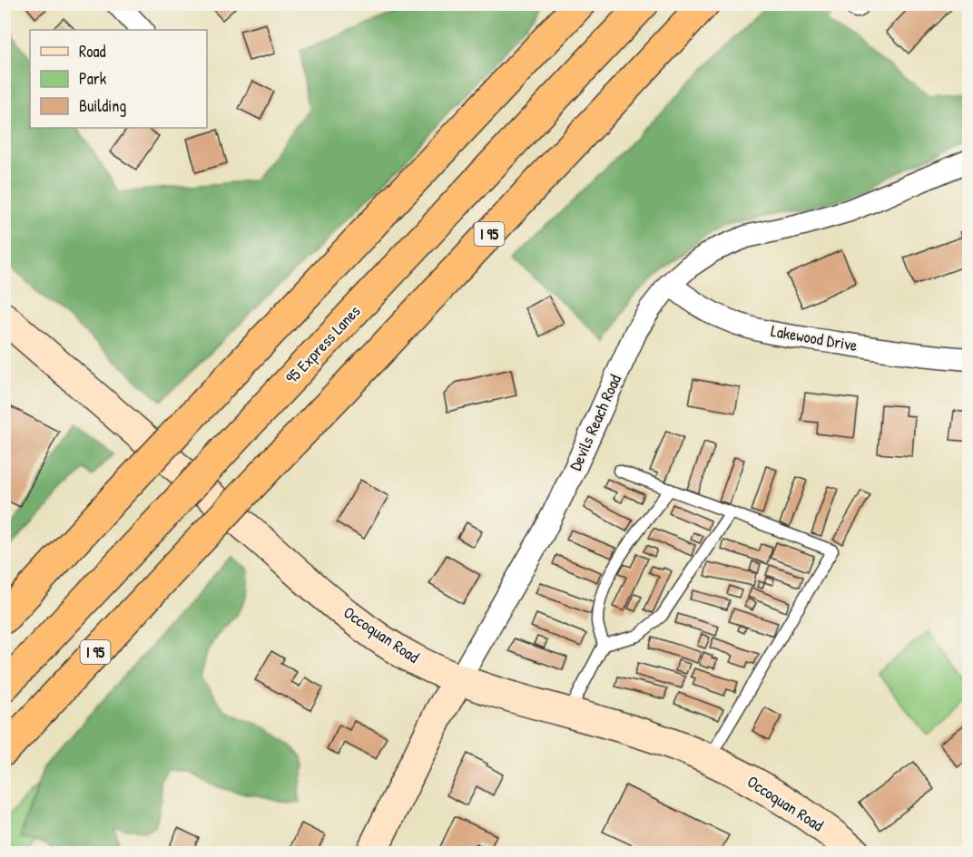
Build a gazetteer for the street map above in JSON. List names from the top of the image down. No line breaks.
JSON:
{"streets":{"highway":["I 95","95 Express Lanes"],"main road":["Devils Reach Road","Occoquan Road"],"street":["Lakewood Drive"]},"crossings":[["Lakewood Drive","Devils Reach Road"],["Devils Reach Road","Occoquan Road"]],"legend":["Road","Park","Building"]}
